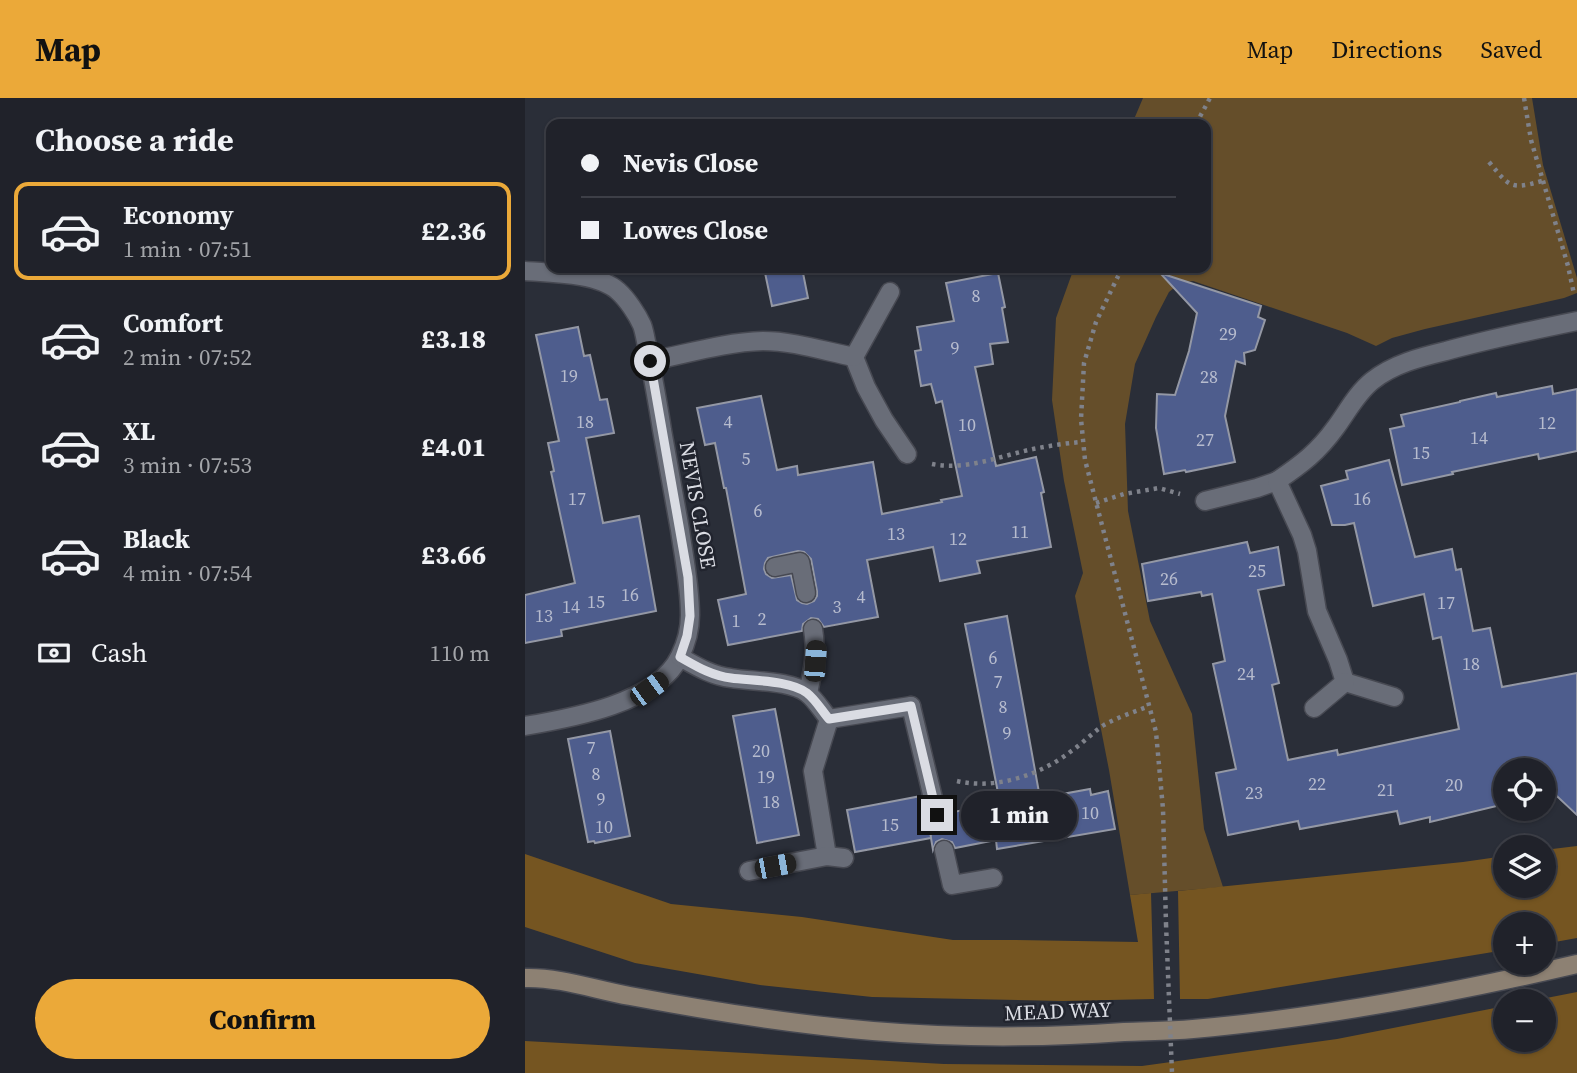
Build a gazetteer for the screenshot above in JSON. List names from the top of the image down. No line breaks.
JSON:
{"streets":{"main road":["MEAD WAY"],"street":["NEVIS CLOSE"]},"house_numbers":["8","29","9","19","28","18","4","12","10","14","27","15","5","17","16","6","11","13","12","25","26","16","4","15","17","14","3","13","2","1","6","18","24","7","8","9","7","20","8","19","22","20","21","23","9","18","10","15","10"],"page":{"header":"Map","nav":["Map","Directions","Saved"],"heading":"Choose a ride","banner":["Nevis Close","Lowes Close"],"list":[{"name":"Economy","note":"1 min · 07:51","value":"£2.36"},{"name":"Comfort","note":"2 min · 07:52","value":"£3.18"},{"name":"XL","note":"3 min · 07:53","value":"£4.01"},{"name":"Black","note":"4 min · 07:54","value":"£3.66"}],"pay":["Cash","110 m"],"map_buttons":["+","−"],"bubble":"1 min","buttons":"Confirm"}}
